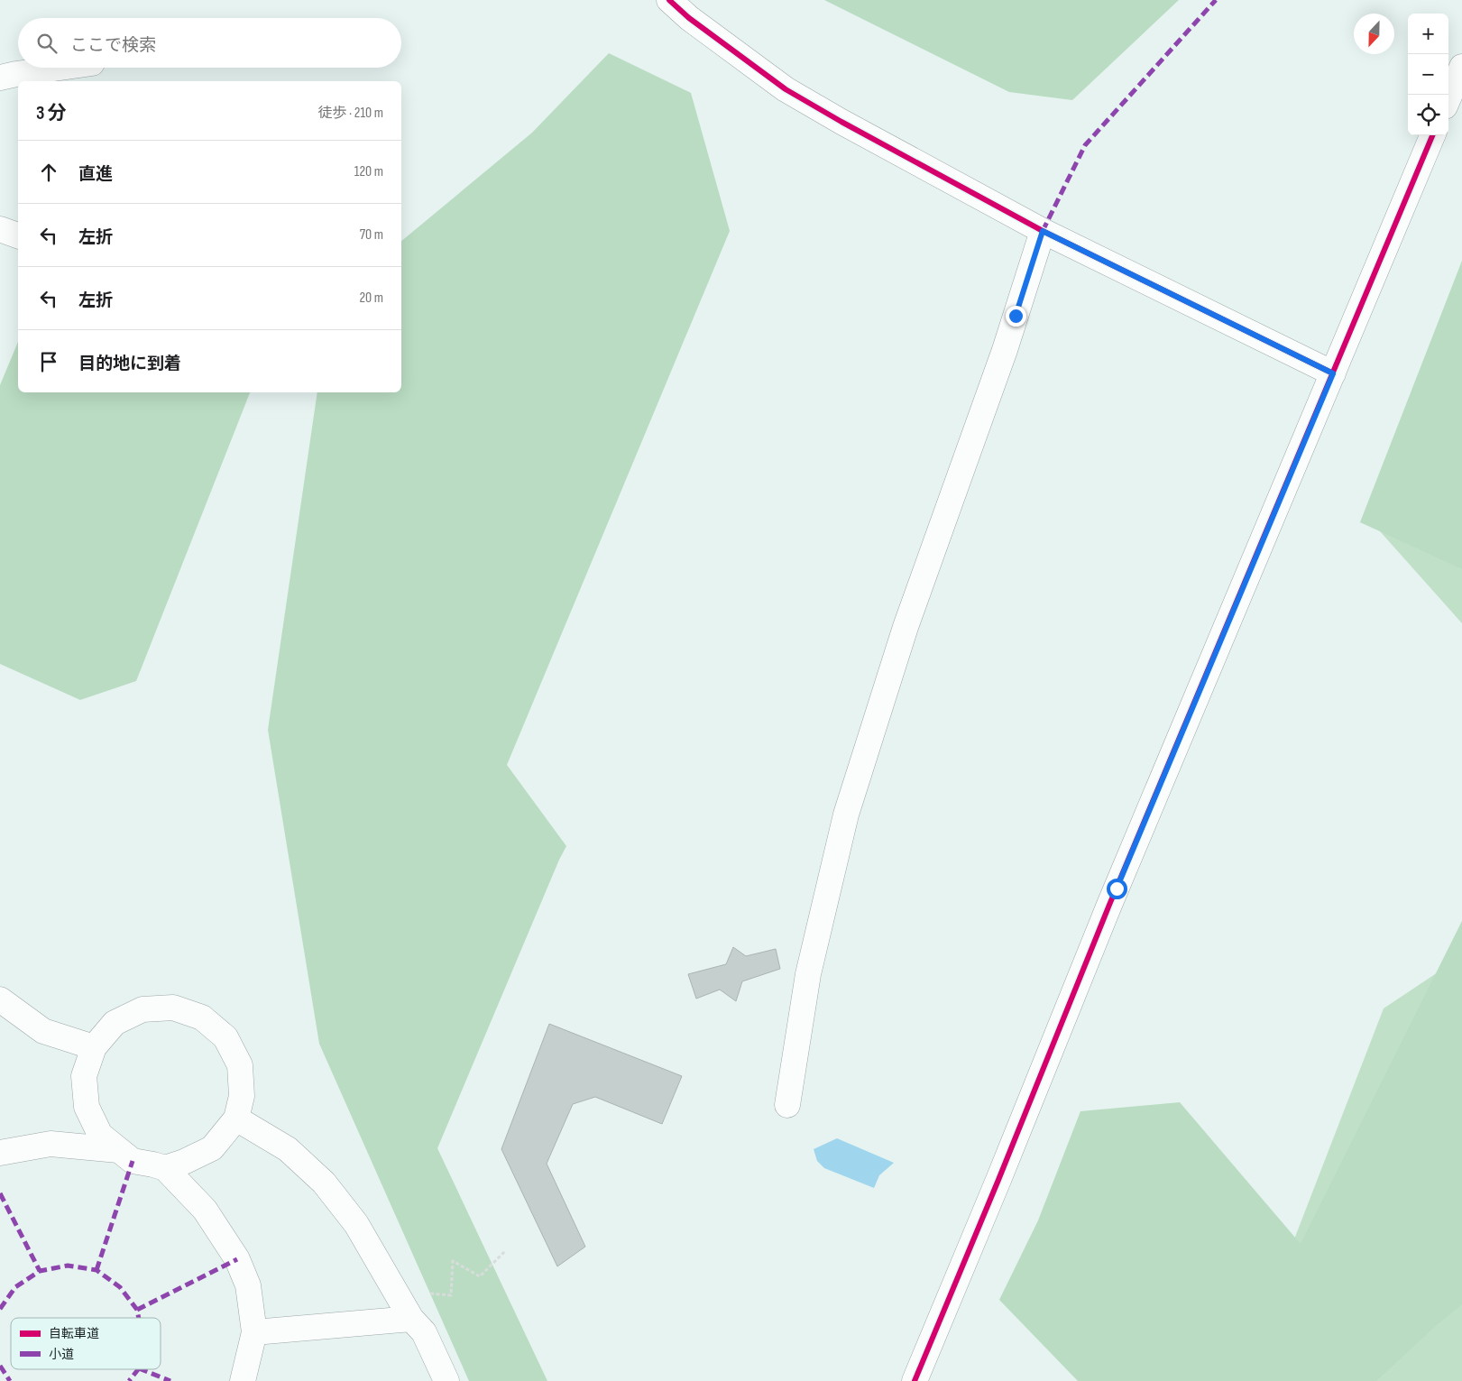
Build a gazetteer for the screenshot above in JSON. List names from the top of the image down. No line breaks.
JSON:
{"legend":["自転車道","小道"],"north":"bottom","page":{"map_buttons":["+","−"],"search":"ここで検索","heading":["3 分","徒歩 · 210 m"],"list":[["直進","120 m"],["左折","70 m"],["左折","20 m"],"目的地に到着"]}}
